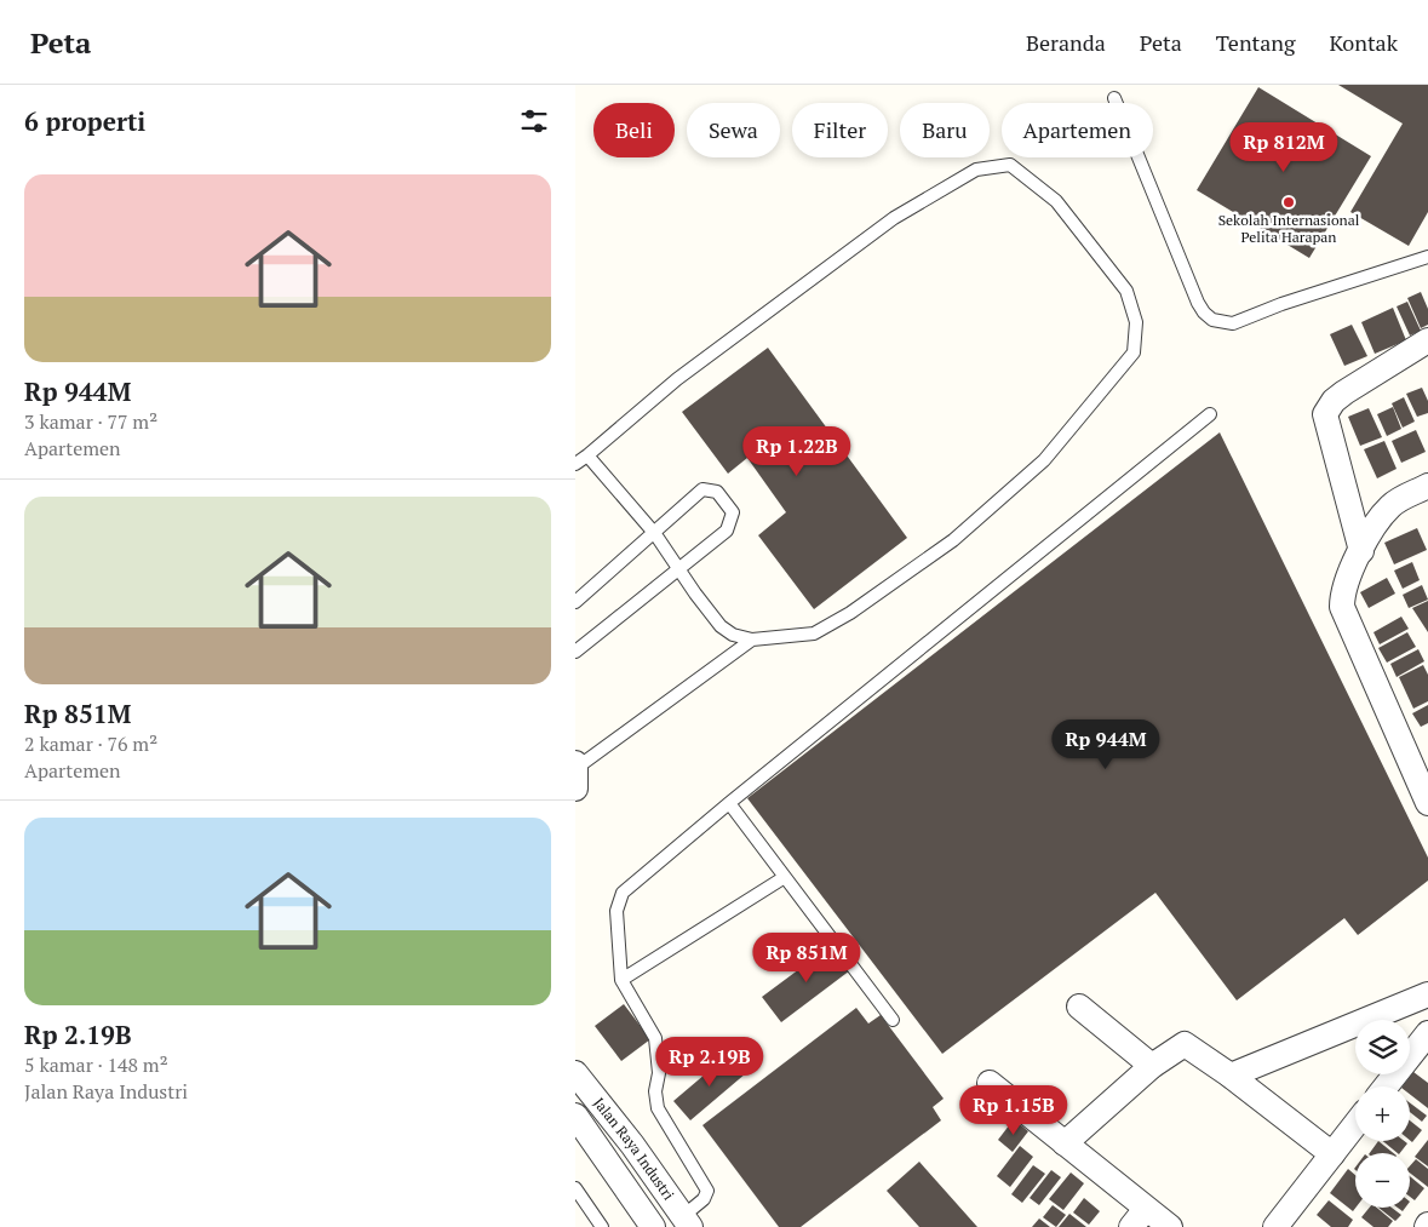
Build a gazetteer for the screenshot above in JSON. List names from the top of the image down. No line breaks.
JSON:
{"streets":{"street":["Jalan Raya Industri"]},"places":["Sekolah Internasional Pelita Harapan"],"page":{"header":"Peta","nav":["Beranda","Peta","Tentang","Kontak"],"heading":"6 properti","chip":["Beli","Sewa","Filter","Baru","Apartemen"],"price":["Rp 812M","Rp 1.22B","Rp 944M","Rp 851M","Rp 2.19B","Rp 1.15B"],"list":[{"name":"Rp 944M","note":"3 kamar · 77 m² · Apartemen"},{"name":"Rp 851M","note":"2 kamar · 76 m² · Apartemen"},{"name":"Rp 2.19B","note":"5 kamar · 148 m² · Jalan Raya Industri"}],"map_buttons":["+","−"]}}
